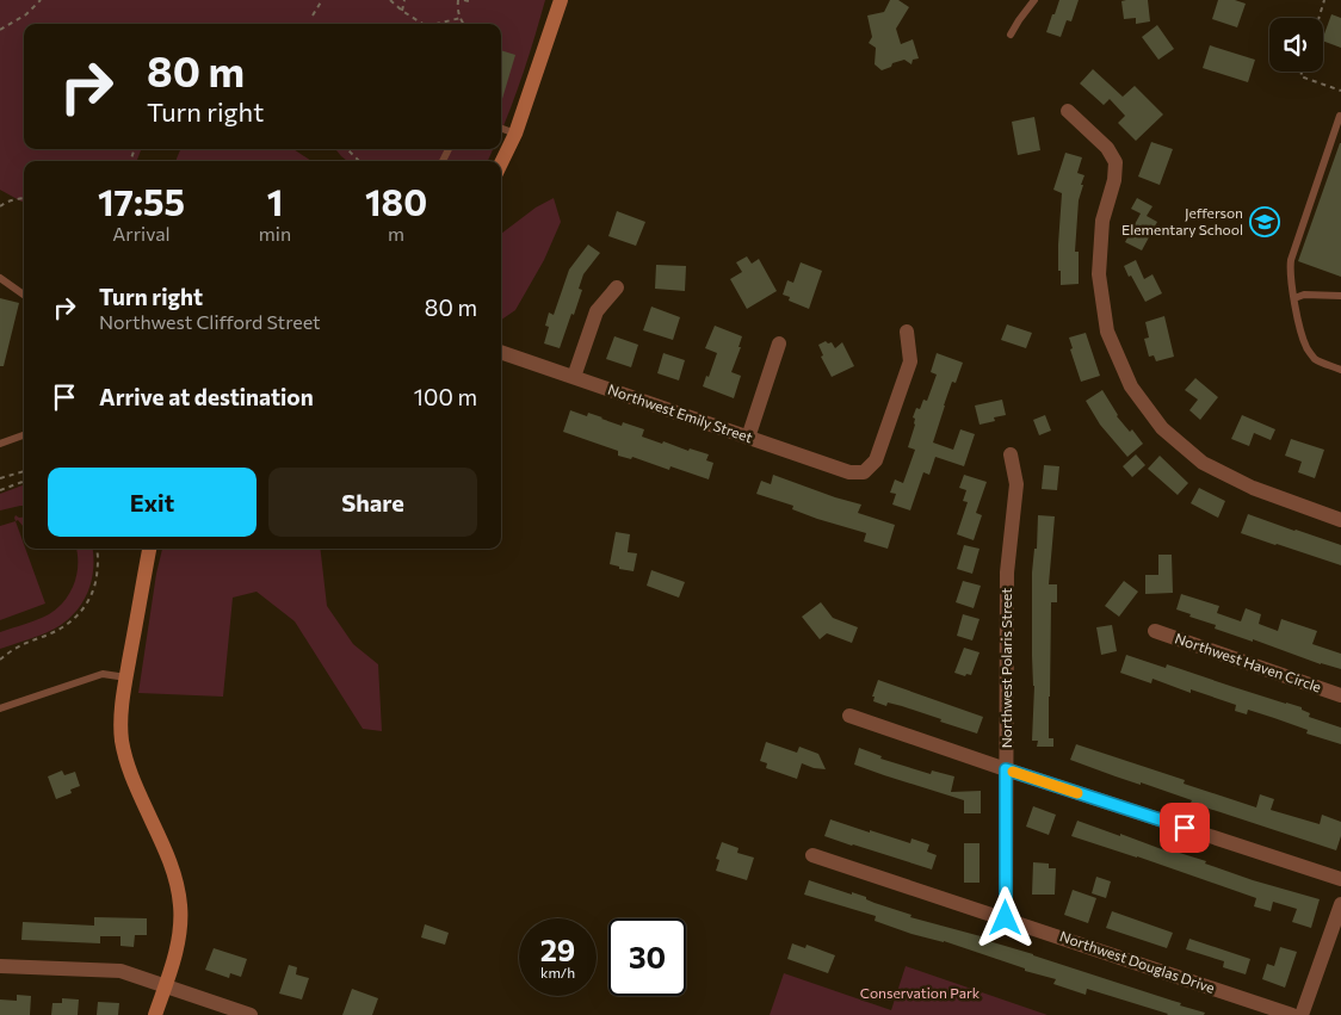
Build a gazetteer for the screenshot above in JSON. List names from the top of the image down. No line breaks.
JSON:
{"streets":{"street":["Northwest Emily Street","Northwest Haven Circle","Northwest Polaris Street","Northwest Douglas Drive"]},"crossings":[["Northwest Polaris Street","Northwest Douglas Drive"]],"parks":["Conservation Park"],"places":{"school or university":["Jefferson Elementary School"]},"page":{"turn":["80 m","Turn right"],"eta":["17:55","Arrival","1","min","180","m"],"list":[{"name":"Turn right","note":"Northwest Clifford Street","value":"80 m"},{"name":"Arrive at destination","value":"100 m"}],"buttons":["Exit","Share"],"speed":"29 km/h","limit":"30"}}
